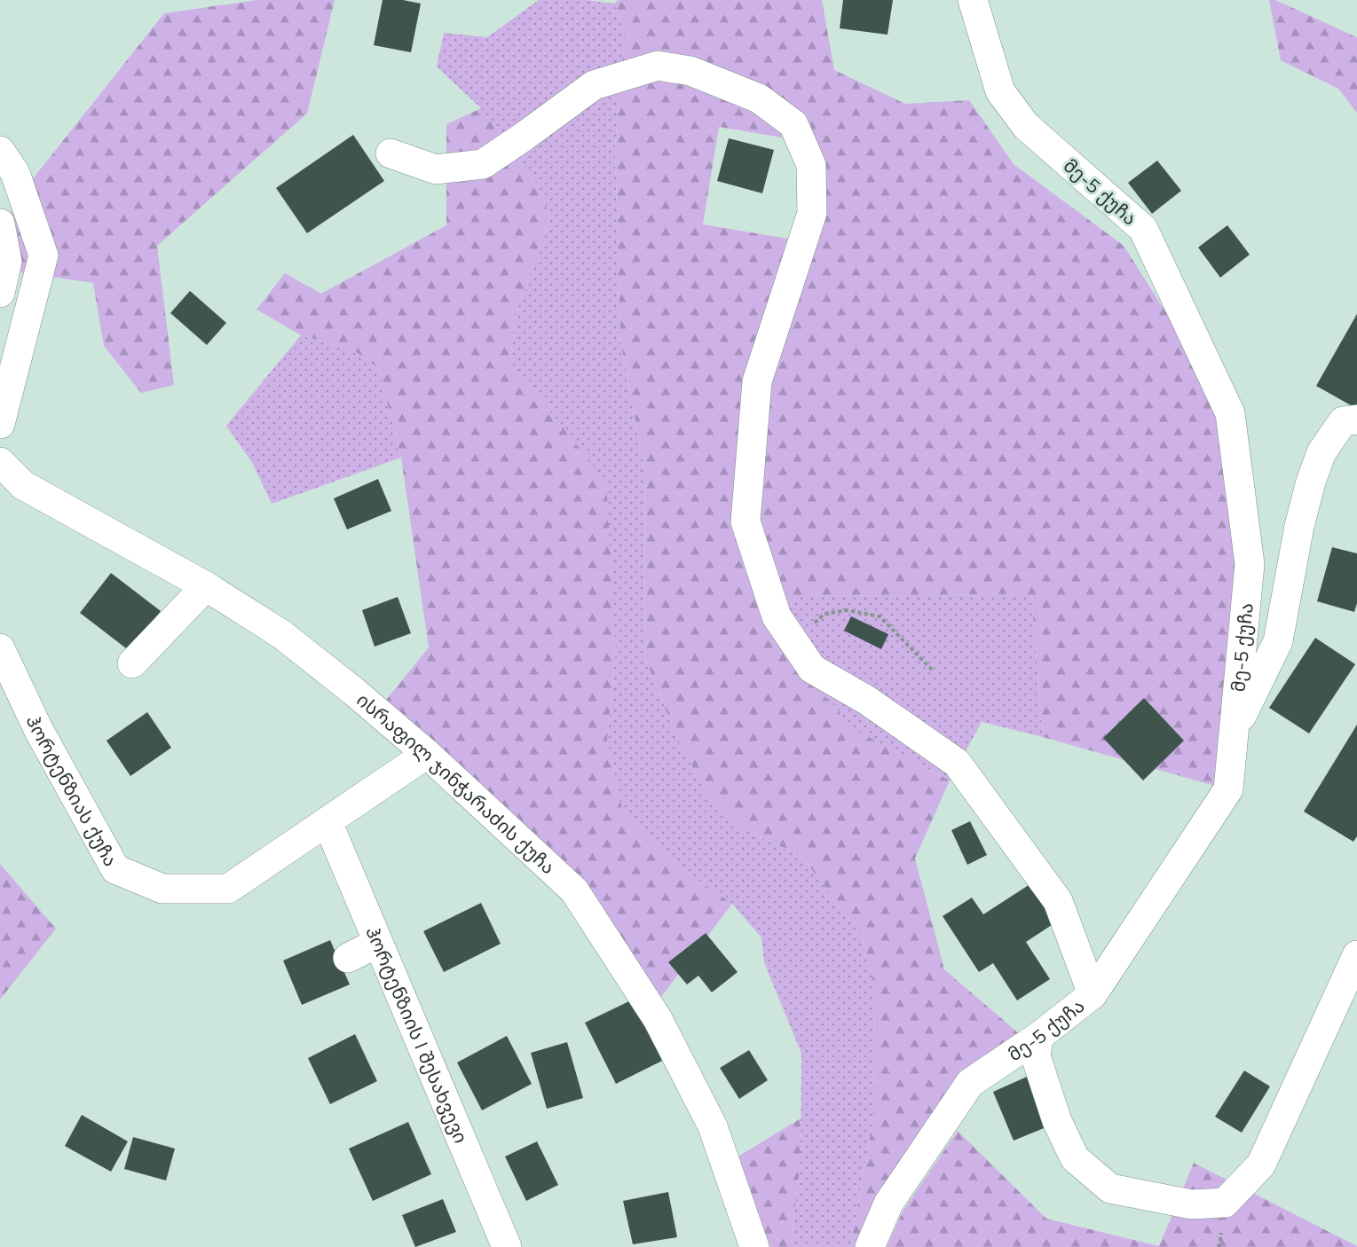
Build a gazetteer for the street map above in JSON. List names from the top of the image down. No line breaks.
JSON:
{"streets":{"street":["მე-5 ქუჩა","ისრაფილ ჯინჭარაძის ქუჩა","ჰორტენზიას ქუჩა","ჰორტენზიის I შესახვევი"]},"crossings":[["ისრაფილ ჯინჭარაძის ქუჩა","ჰორტენზიას ქუჩა"],["ჰორტენზიას ქუჩა","ჰორტენზიის I შესახვევი"]]}
